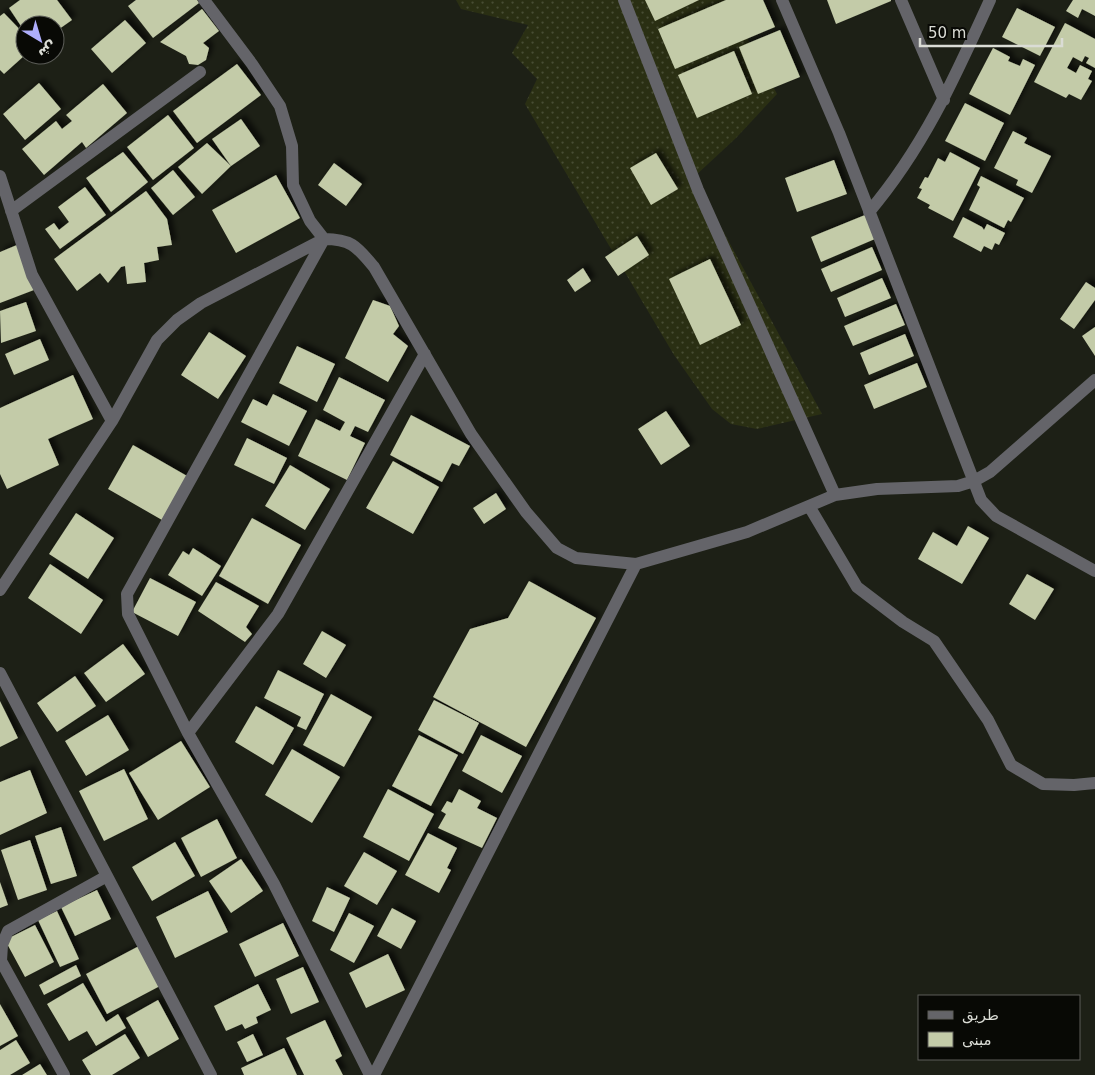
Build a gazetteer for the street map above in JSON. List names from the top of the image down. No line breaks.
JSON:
{"legend":["طريق","مبنى"],"scale_bar":"50 m","north":"bottom right"}
